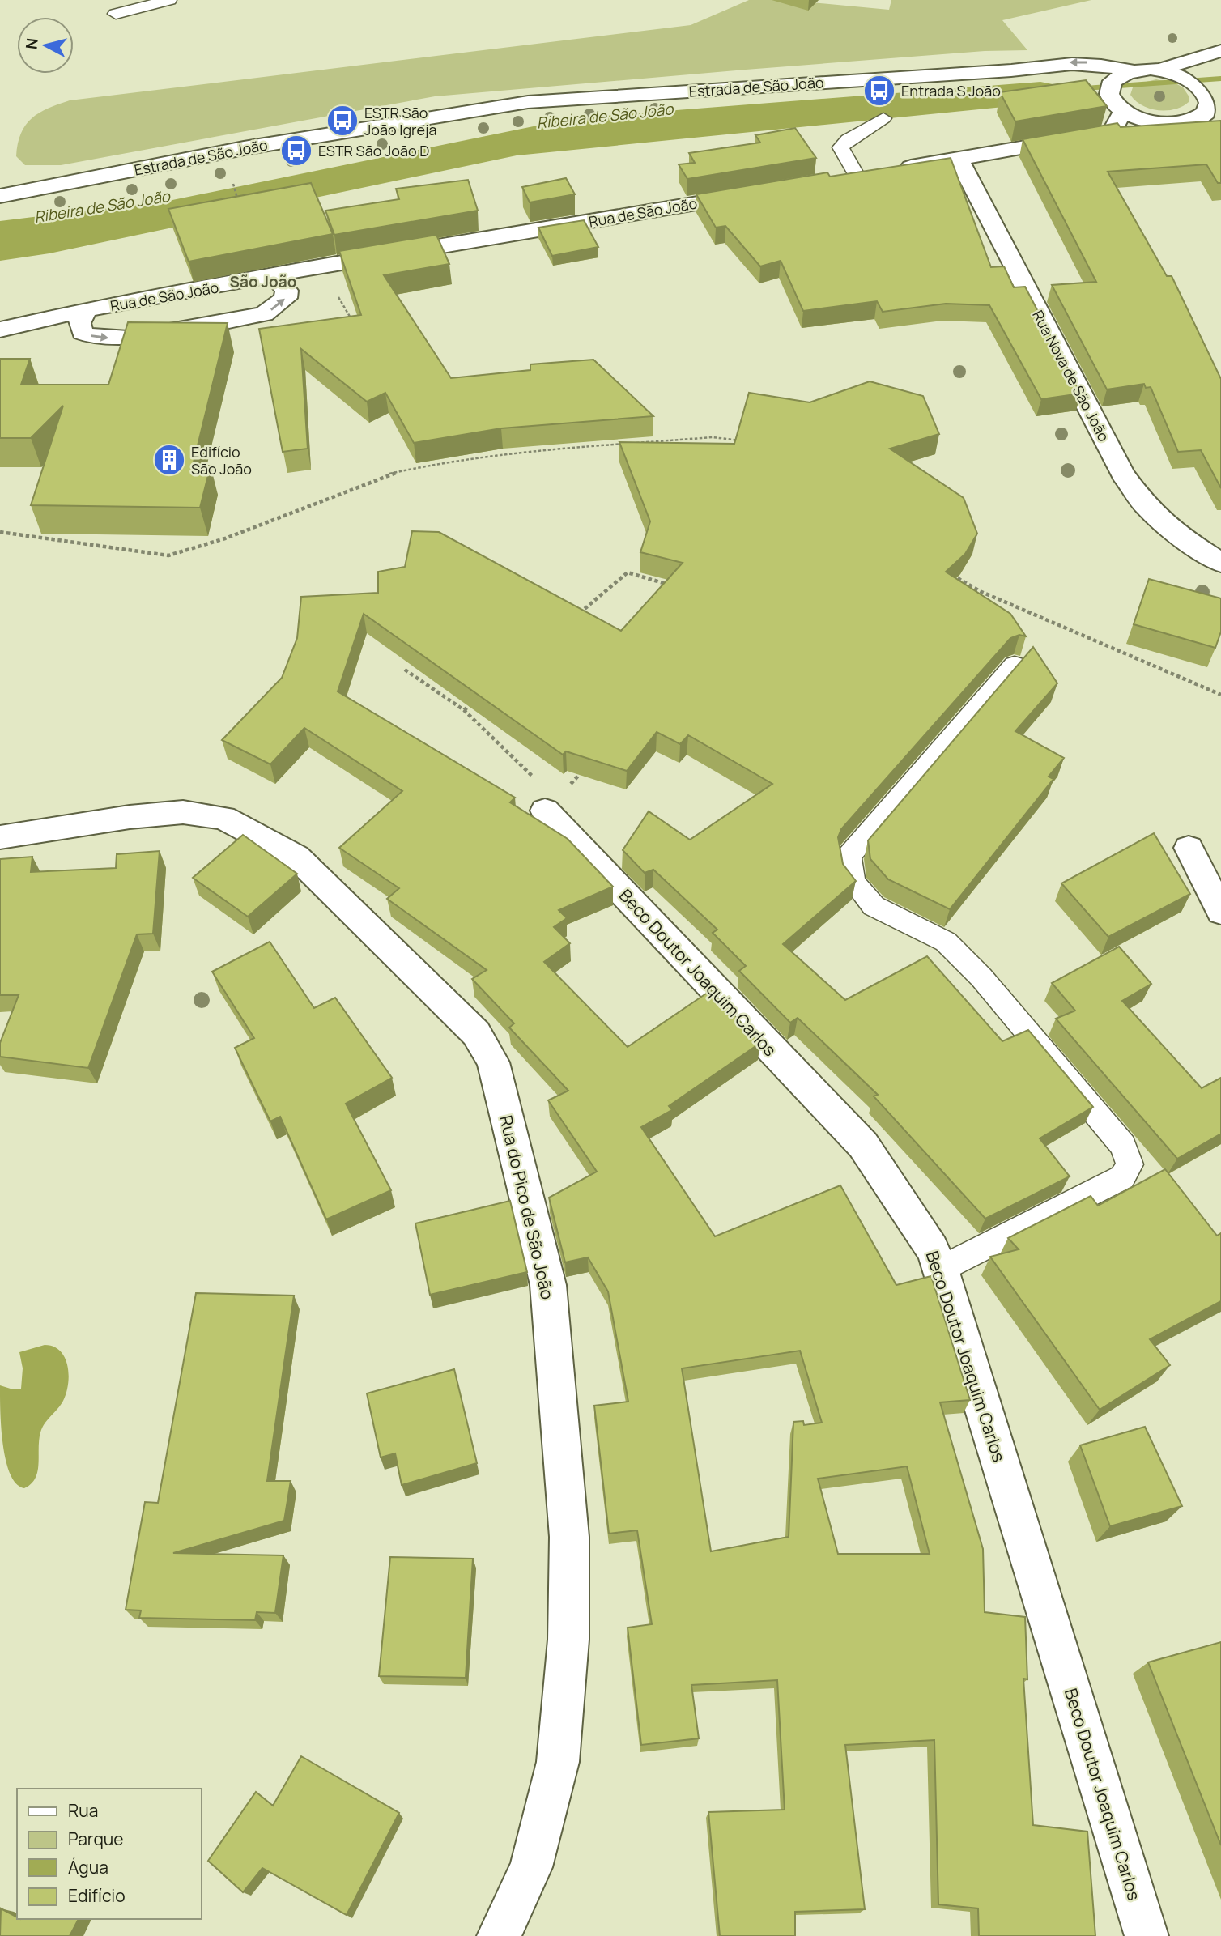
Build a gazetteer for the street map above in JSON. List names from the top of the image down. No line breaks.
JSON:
{"streets":{"street":["Estrada de São João","Rua de São João","Rua Nova de São João","Beco Doutor Joaquim Carlos","Rua do Pico de São João"]},"districts":["São João"],"water":["Ribeira de São João"],"places":{"bus stop":["Entrada S João","ESTR São João Igreja","ESTR São João D"],"building":["Edifício São João"]},"legend":["Rua","Parque","Água","Edifício"],"north":"left"}
